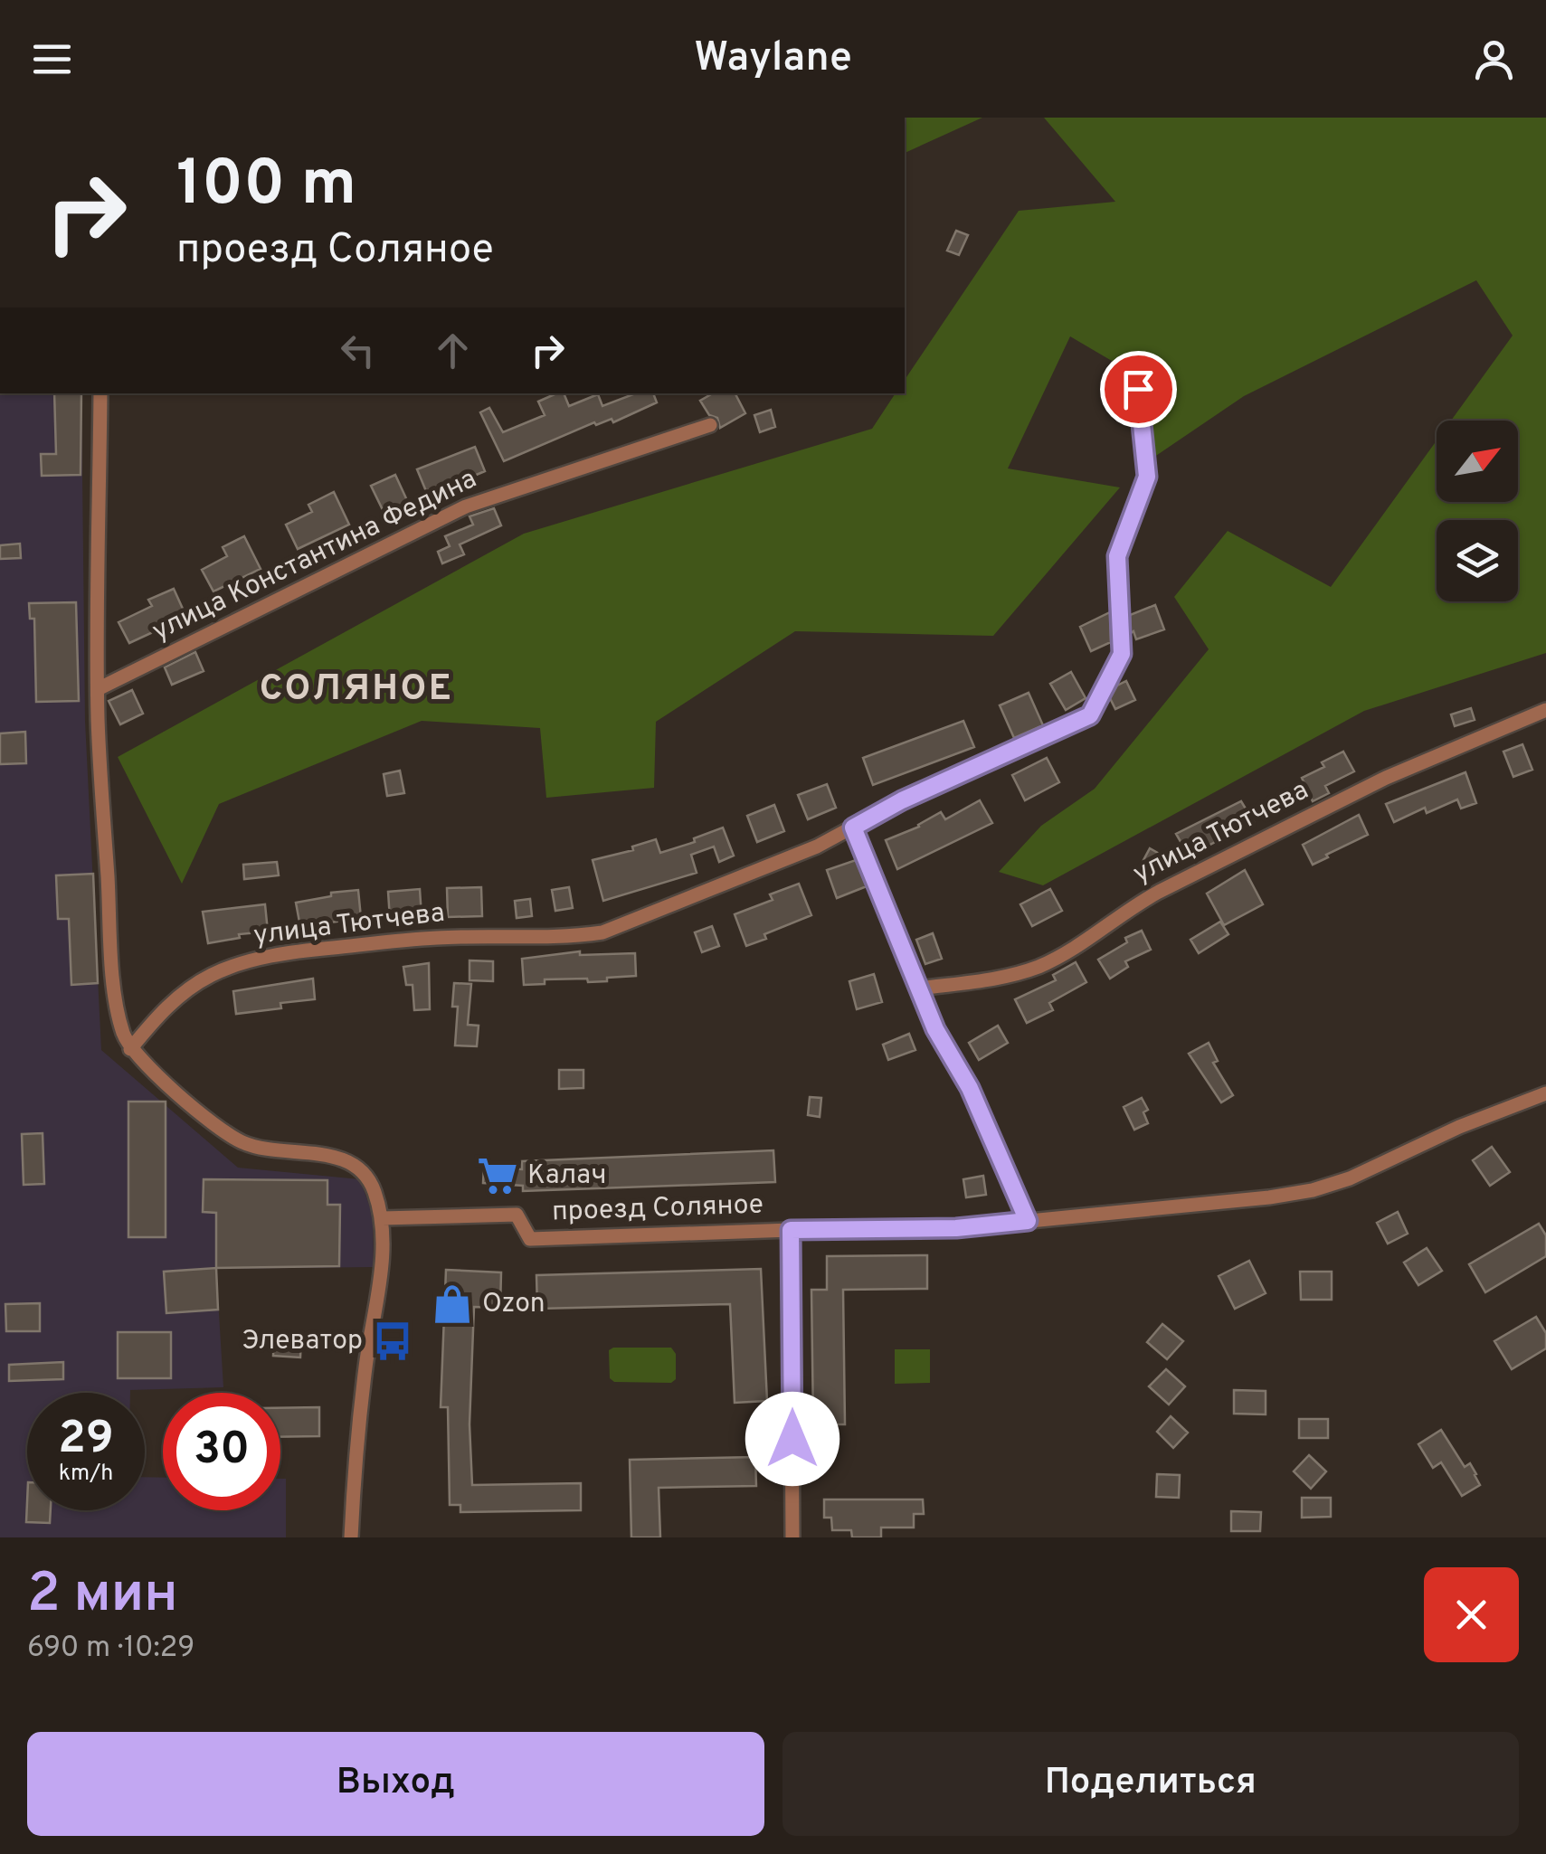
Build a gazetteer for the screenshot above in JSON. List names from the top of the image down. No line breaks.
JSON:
{"streets":{"street":["улица Константина Федина","улица Тютчева","проезд Соляное"]},"districts":["СОЛЯНОЕ"],"places":{"supermarket":["Калач"],"shop":["Ozon"],"bus stop":["Элеватор"]},"north":"top right","page":{"header":"Waylane","turn":["100 m","проезд Соляное"],"speed":"29 km/h","limit":"30","heading":["2 мин","690 m · 10:29"],"buttons":["Выход","Поделиться"]}}
